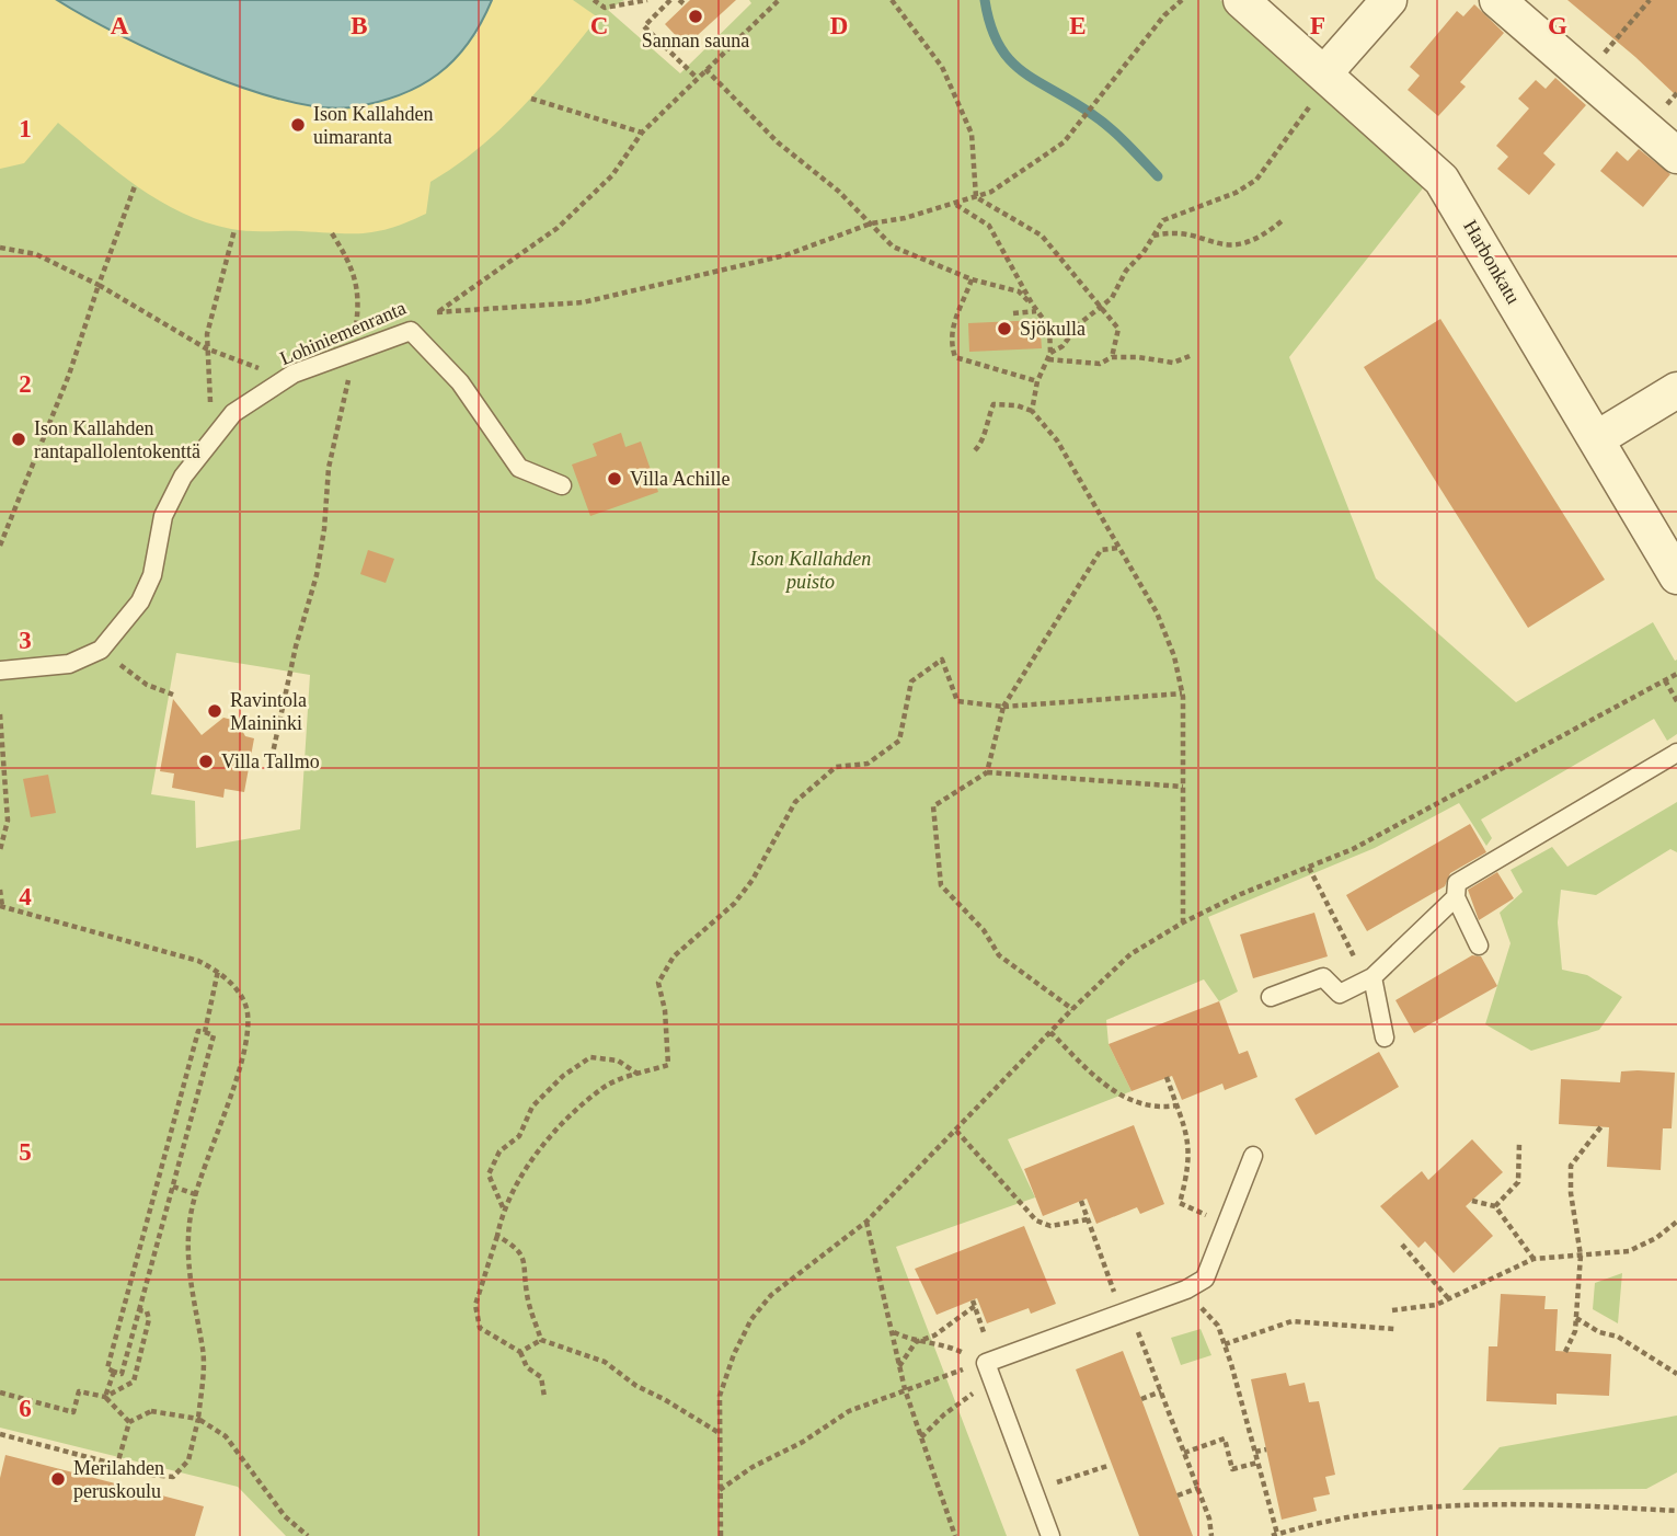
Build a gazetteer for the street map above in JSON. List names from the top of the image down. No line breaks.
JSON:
{"streets":{"street":["Harbonkatu"],"lane":["Lohiniemenranta"]},"parks":["Ison Kallahden puisto"],"places":["Sannan sauna","Ison Kallahden uimaranta","Sjökulla","Ison Kallahden rantapallolentokenttä","Villa Achille","Ravintola Maininki","Villa Tallmo","Merilahden peruskoulu"],"grid":{"columns":["A","B","C","D","E","F","G"],"rows":["1","2","3","4","5","6"]}}
